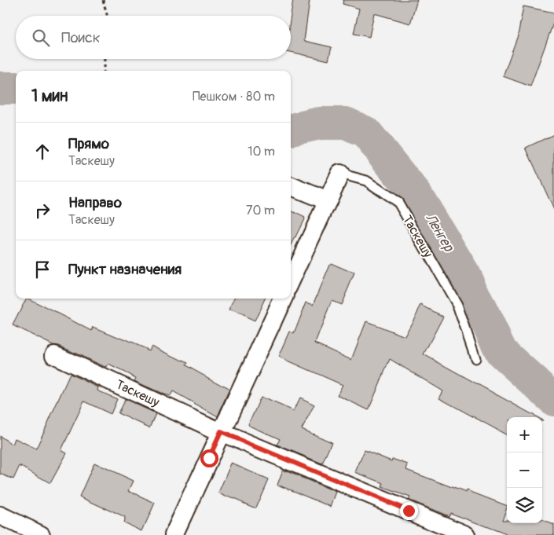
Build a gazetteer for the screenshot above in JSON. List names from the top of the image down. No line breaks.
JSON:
{"streets":{"street":["Таскешу"]},"water":["Ленгер"],"page":{"search":"Поиск","heading":["1 мин","Пешком · 80 m"],"list":[["Прямо","Таскешу","10 m"],["Направо","Таскешу","70 m"],"Пункт назначения"],"map_buttons":["+","−"]}}
